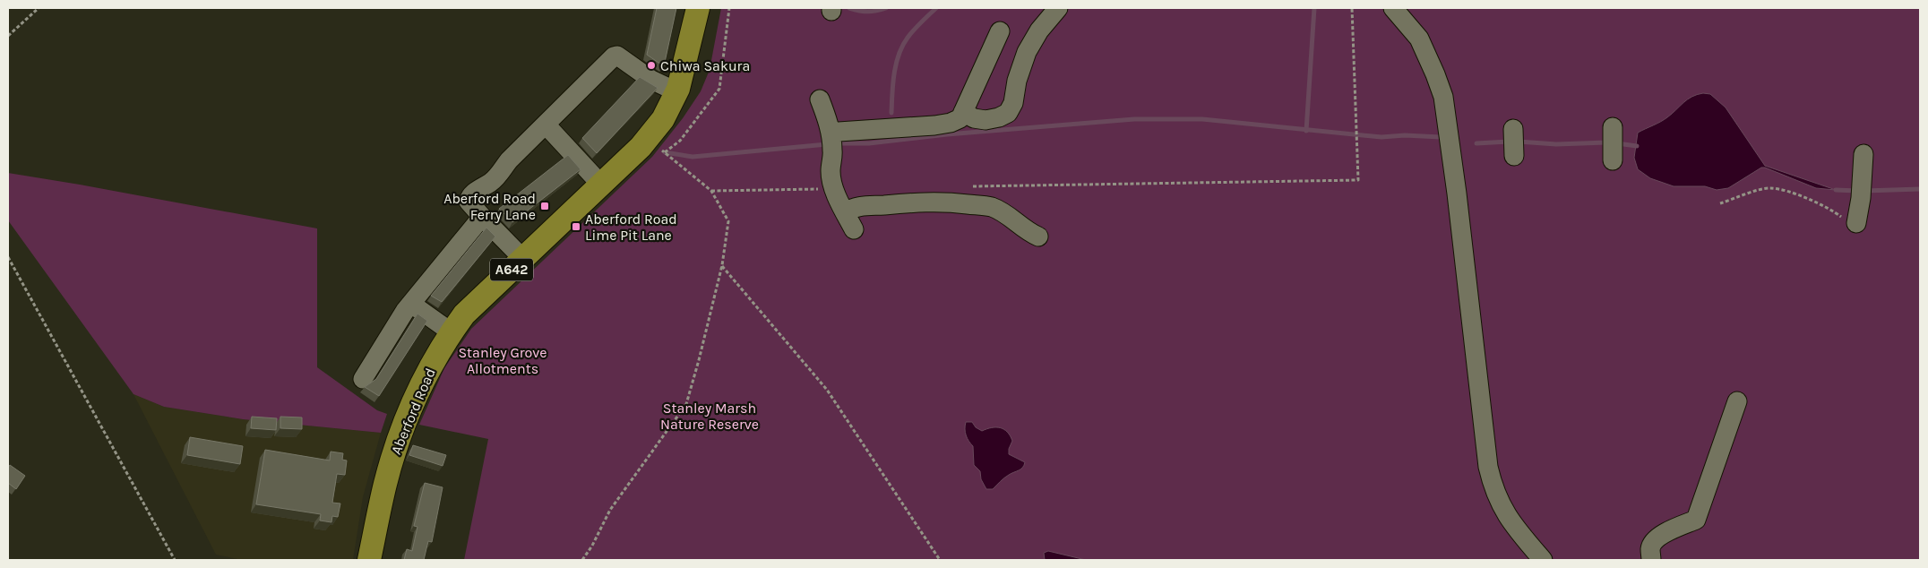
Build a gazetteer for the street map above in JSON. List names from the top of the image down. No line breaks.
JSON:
{"streets":{"main road":["A642","Aberford Road"]},"parks":["Stanley Grove Allotments","Stanley Marsh Nature Reserve"],"places":{"other":["Chiwa Sakura"],"transit":["Aberford Road Ferry Lane","Aberford Road Lime Pit Lane"]}}
